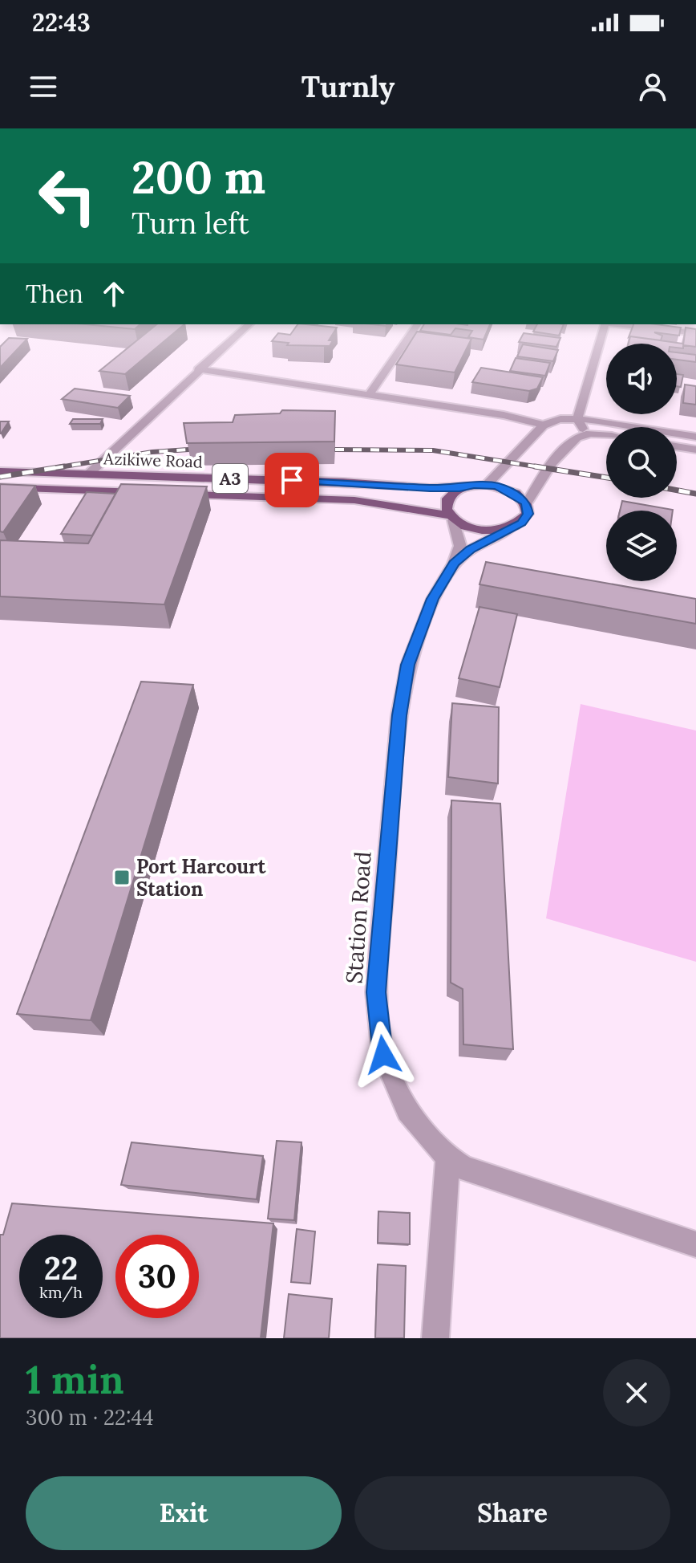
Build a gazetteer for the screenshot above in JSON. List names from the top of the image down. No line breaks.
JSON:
{"streets":{"main road":["Azikiwe Road","A3"],"street":["Station Road"]},"crossings":[["Azikiwe Road","A3"],["Azikiwe Road","Station Road"],["A3","Station Road"]],"places":{"transit":["Port Harcourt Station"]},"page":{"status":"22:43","header":"Turnly","turn":["200 m","Turn left"],"then":"Then","speed":"22 km/h","limit":"30","heading":["1 min","300 m · 22:44"],"buttons":["Exit","Share"]}}
